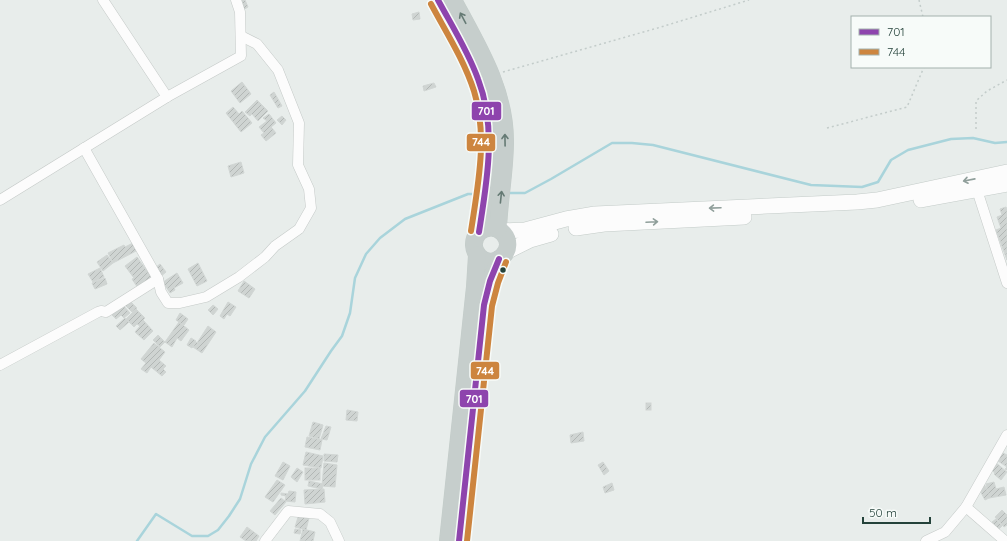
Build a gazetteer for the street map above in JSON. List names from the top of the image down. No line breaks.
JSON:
{"lines":["transit line 701","transit line 744"],"legend":["701","744"],"scale_bar":"50 m"}
